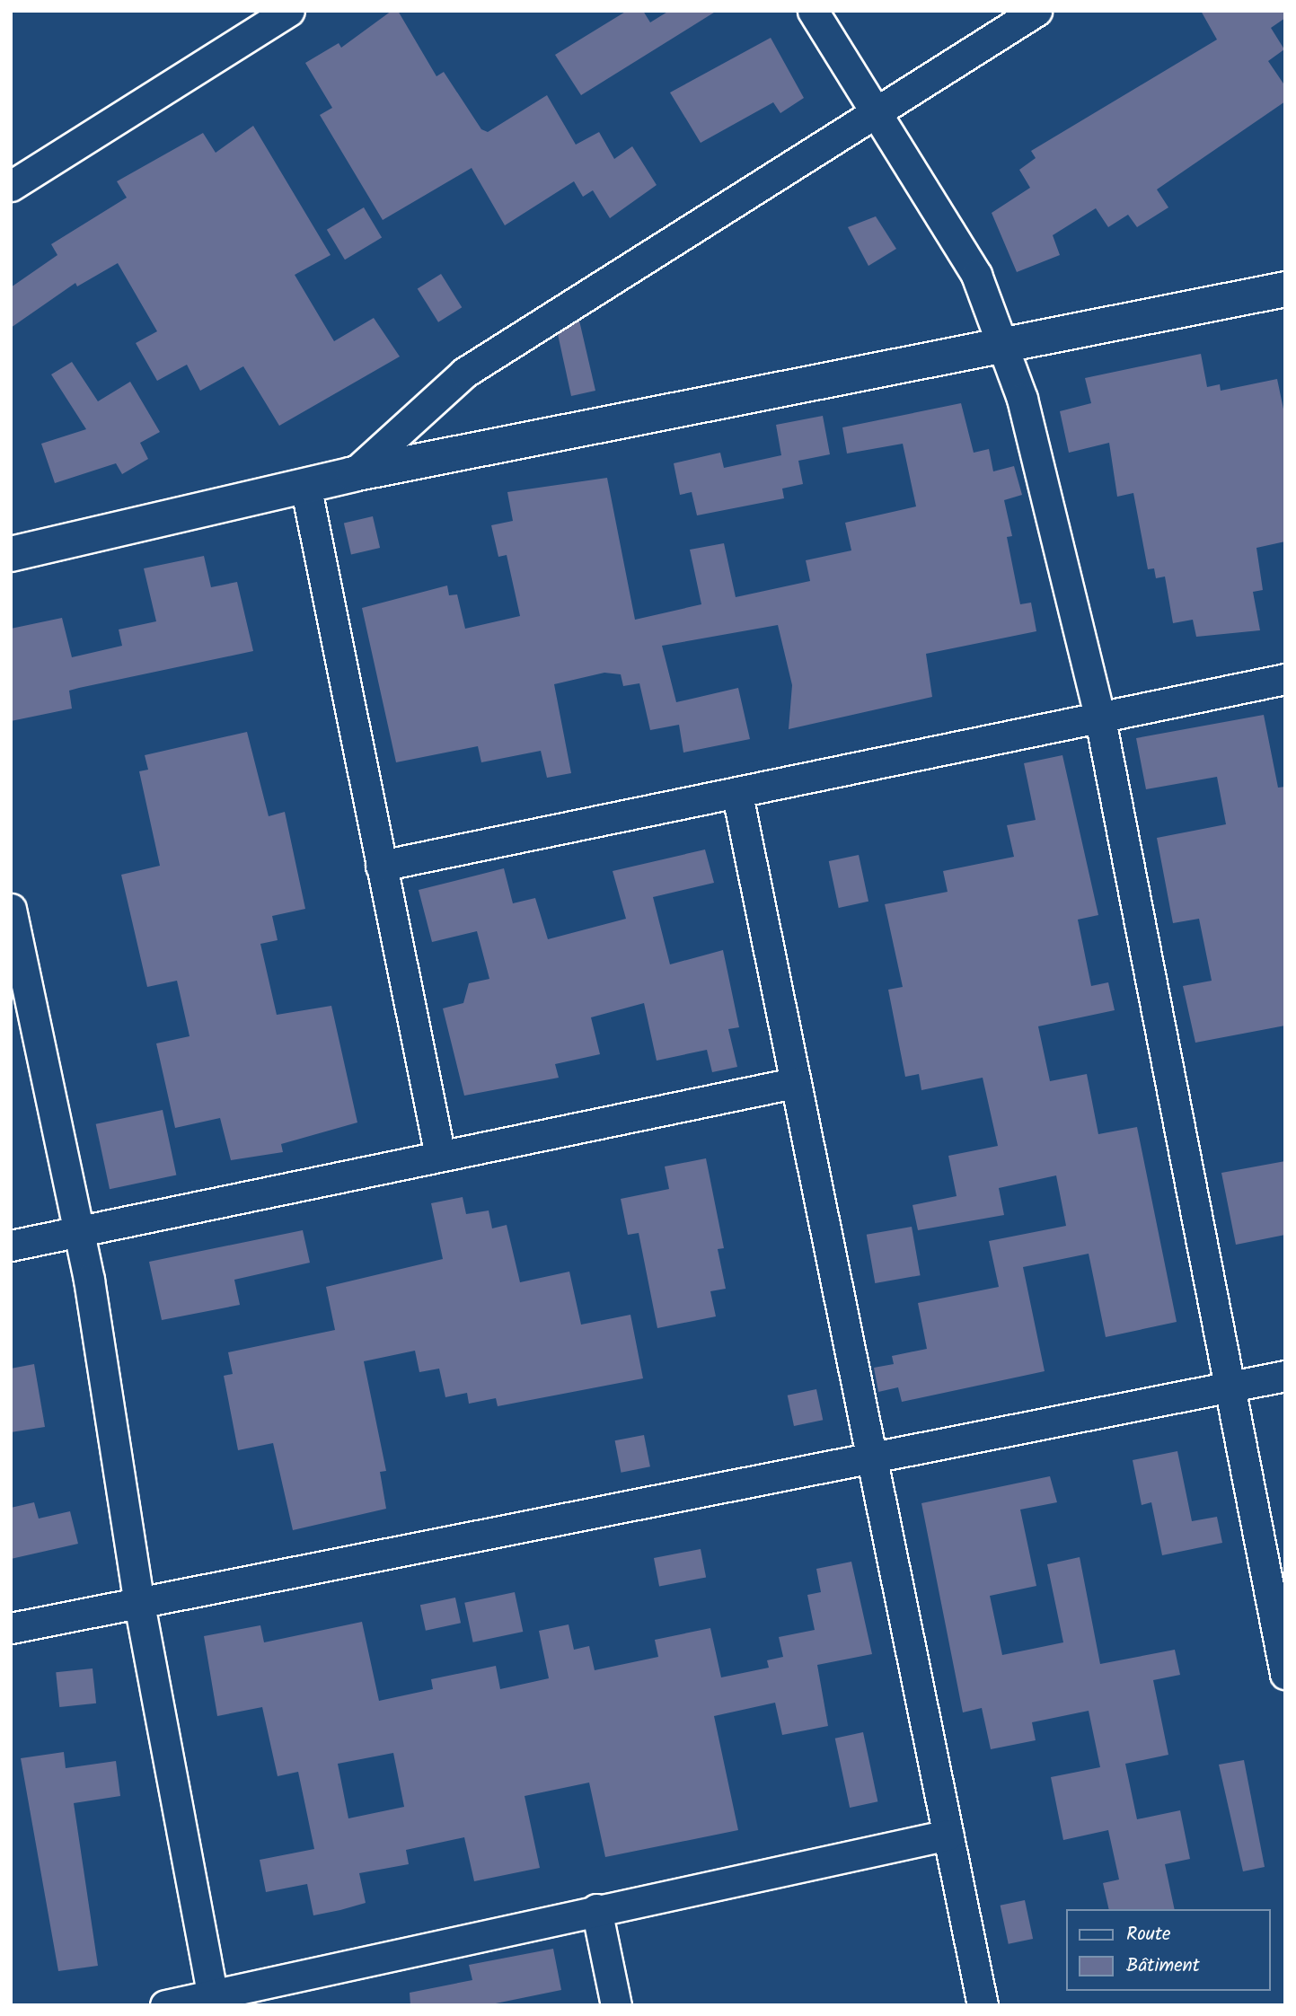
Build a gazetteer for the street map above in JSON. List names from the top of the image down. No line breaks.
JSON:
{"legend":["Route","Bâtiment"]}
